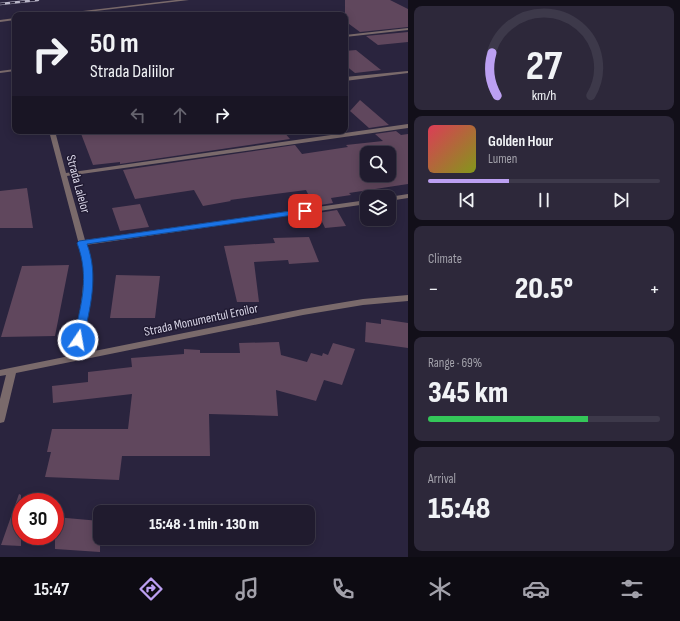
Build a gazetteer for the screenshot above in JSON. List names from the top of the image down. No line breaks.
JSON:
{"streets":{"street":["Strada Lalelor","Strada Monumentul Eroilor"]},"page":{"turn":["50 m","Strada Daliilor"],"song":["Golden Hour","Lumen"],"tile":["Climate",["Range · 69%","345 km"],["Arrival","15:48"]],"heat":["−","20.5°","+"],"limit":"30","trip":"15:48 · 1 min · 130 m","tabs":"15:47","gauge":["27","km/h"]}}
